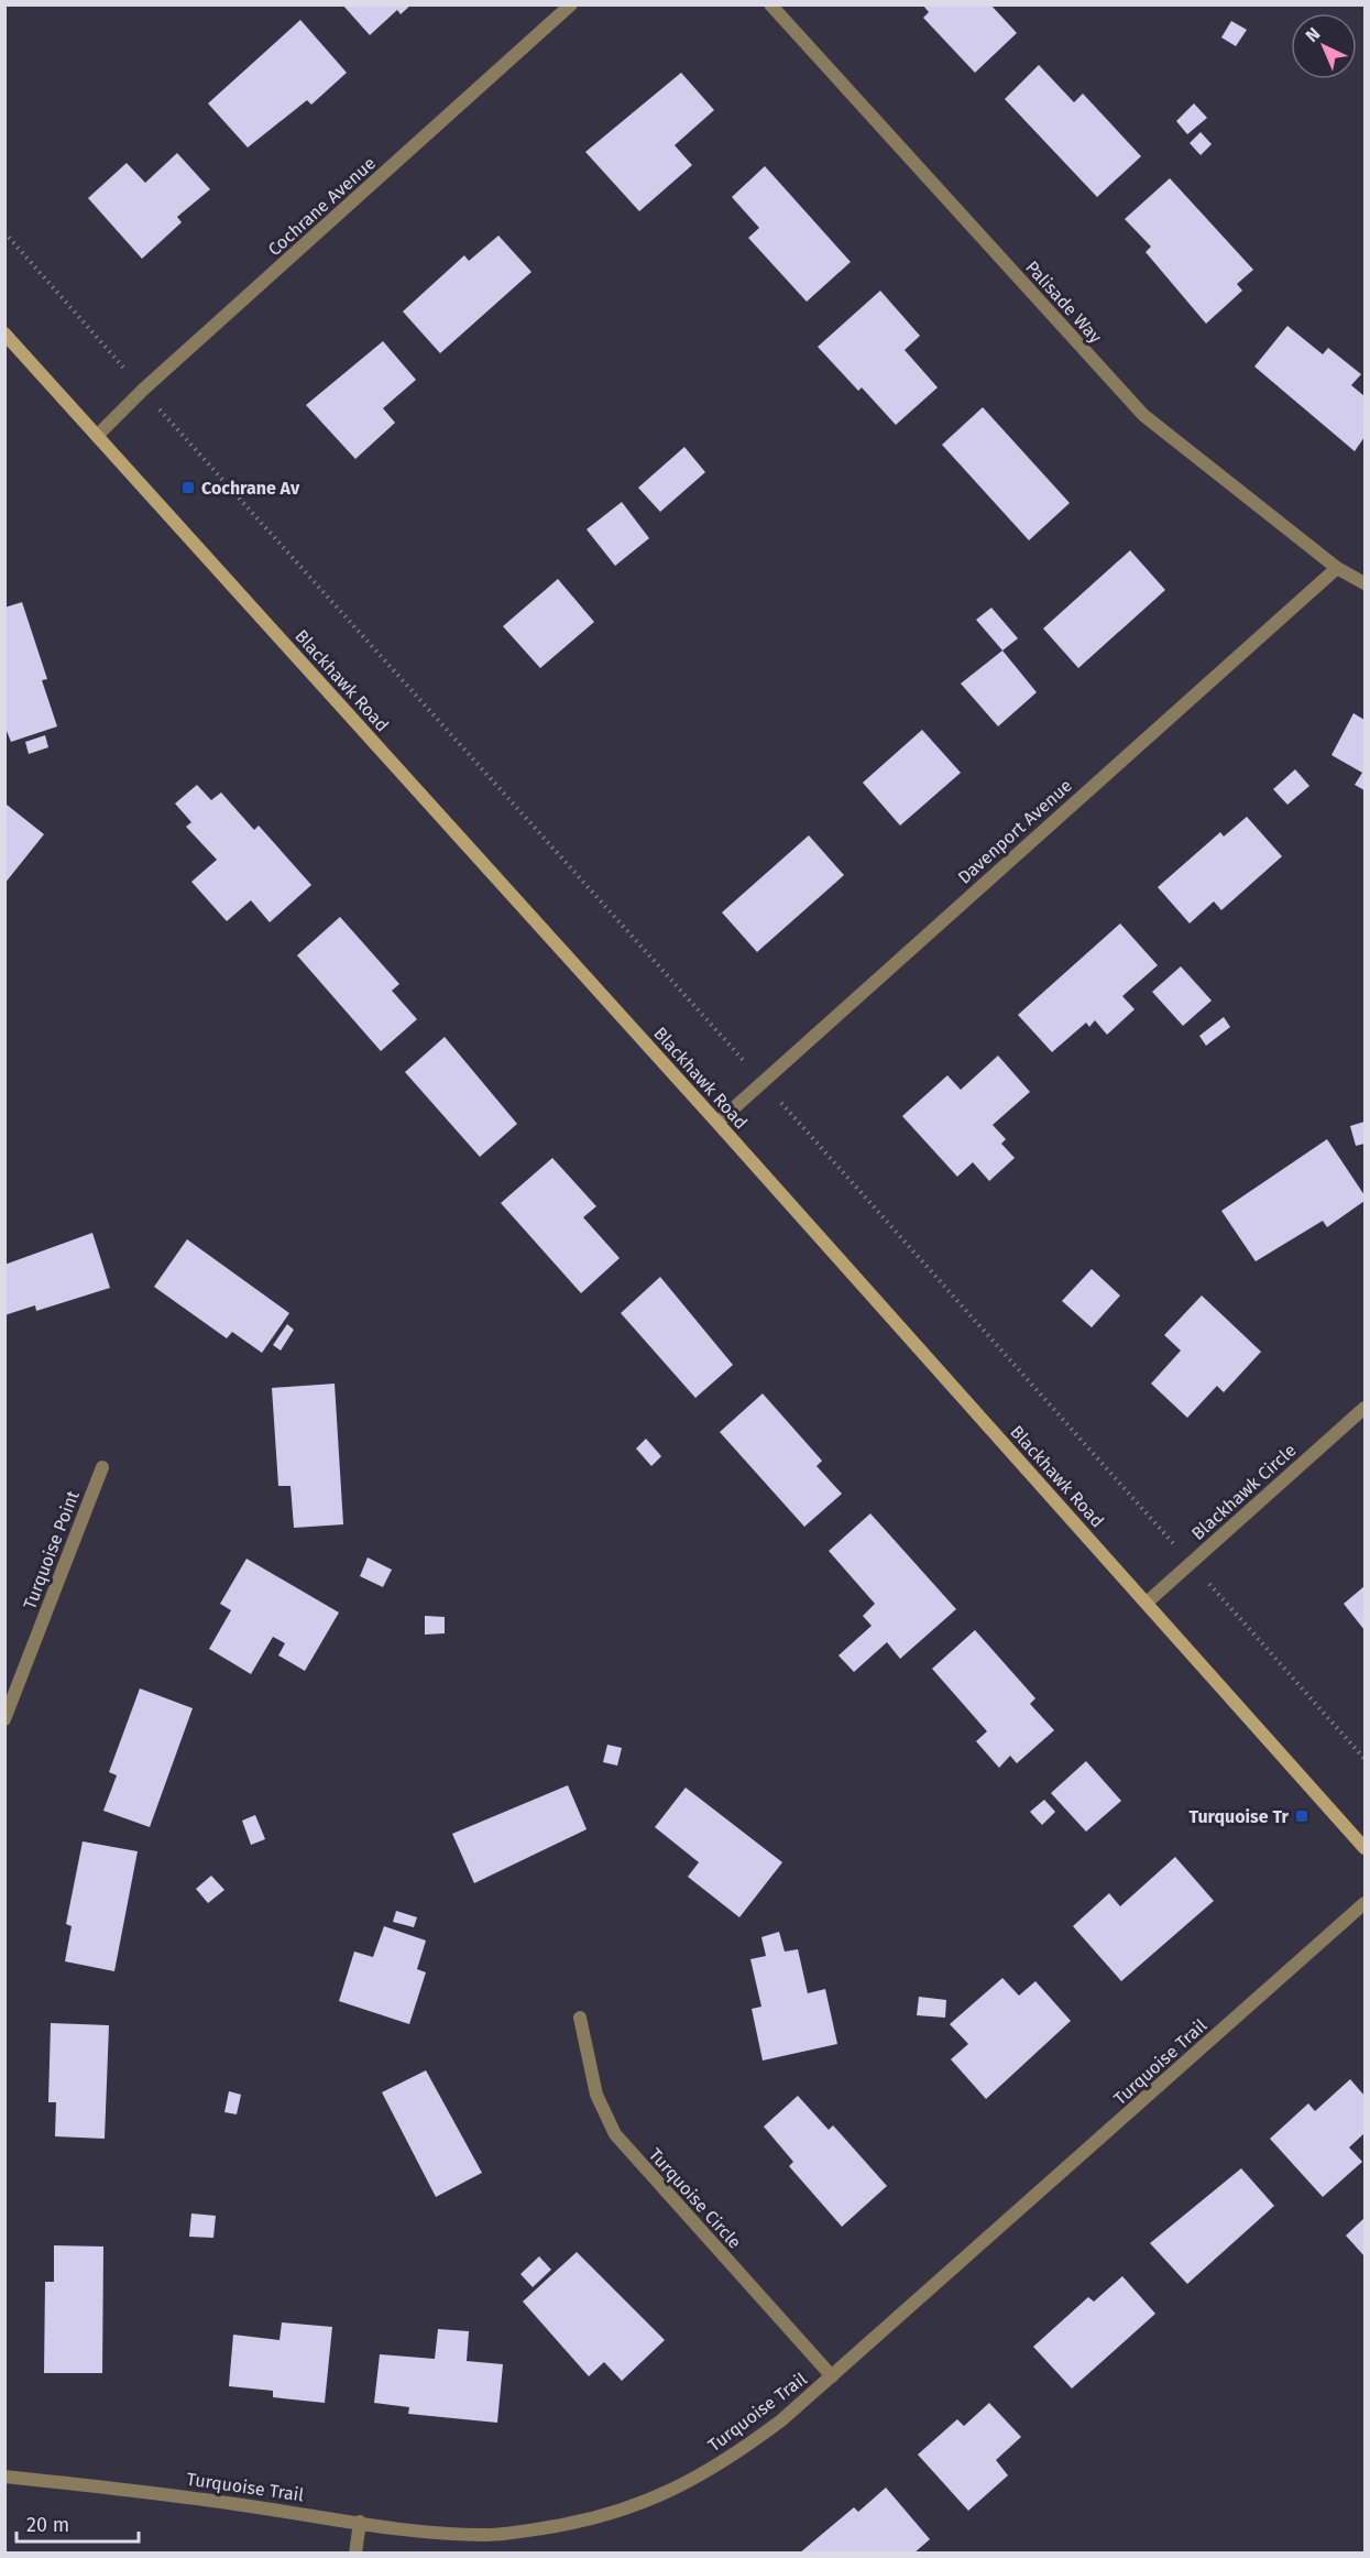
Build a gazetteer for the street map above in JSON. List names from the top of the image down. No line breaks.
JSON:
{"streets":{"street":["Cochrane Avenue","Palisade Way","Blackhawk Road","Davenport Avenue","Blackhawk Circle","Turquoise Point","Turquoise Trail","Turquoise Circle"]},"crossings":[["Cochrane Avenue","Blackhawk Road"],["Palisade Way","Davenport Avenue"],["Blackhawk Road","Davenport Avenue"],["Blackhawk Road","Blackhawk Circle"],["Turquoise Trail","Turquoise Circle"]],"places":{"transit":["Cochrane Av","Turquoise Tr"]},"scale_bar":"20 m","north":"top left"}
